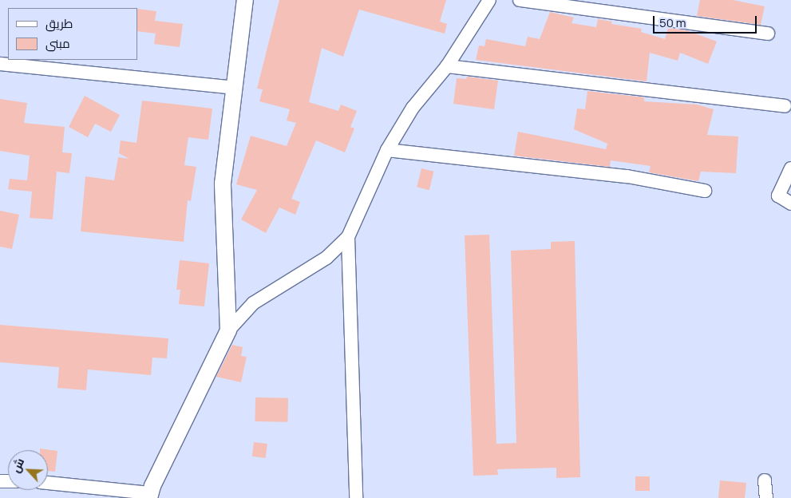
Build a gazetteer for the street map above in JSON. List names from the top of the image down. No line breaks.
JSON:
{"legend":["طريق","مبنى"],"scale_bar":"50 m","north":"top left"}
